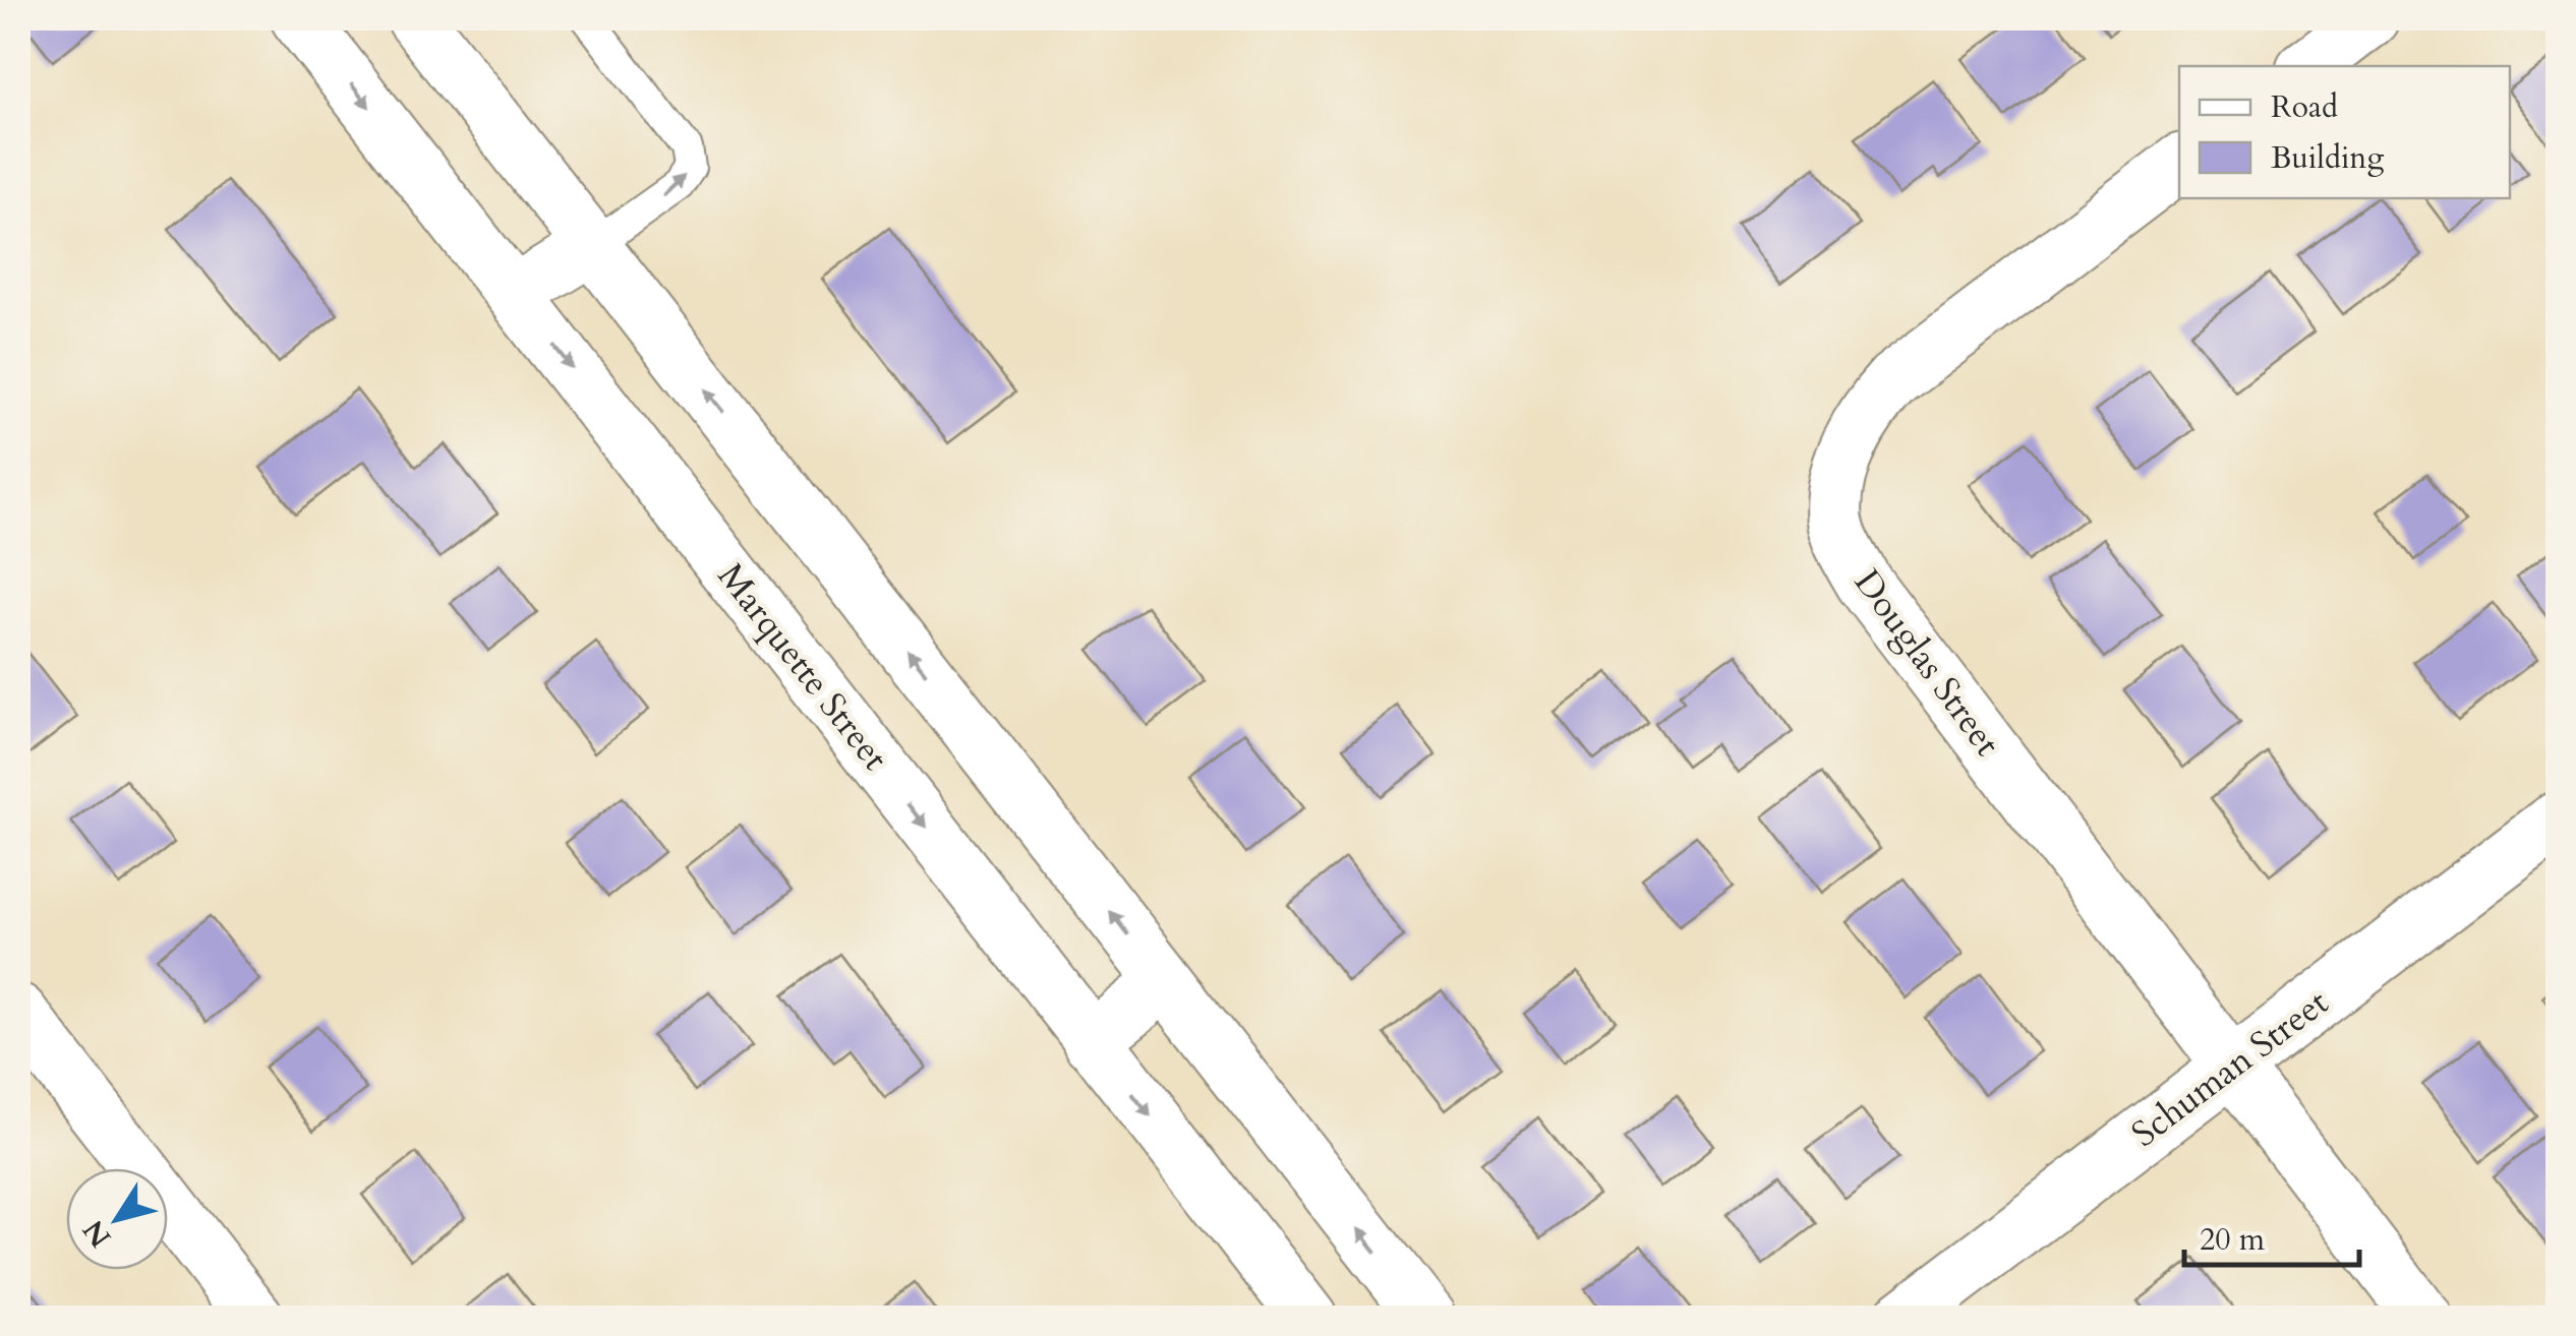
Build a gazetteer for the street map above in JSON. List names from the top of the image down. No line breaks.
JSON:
{"streets":{"street":["Douglas Street","Marquette Street","Schuman Street"]},"crossings":[["Douglas Street","Schuman Street"]],"legend":["Road","Building"],"scale_bar":"20 m","north":"bottom left"}
